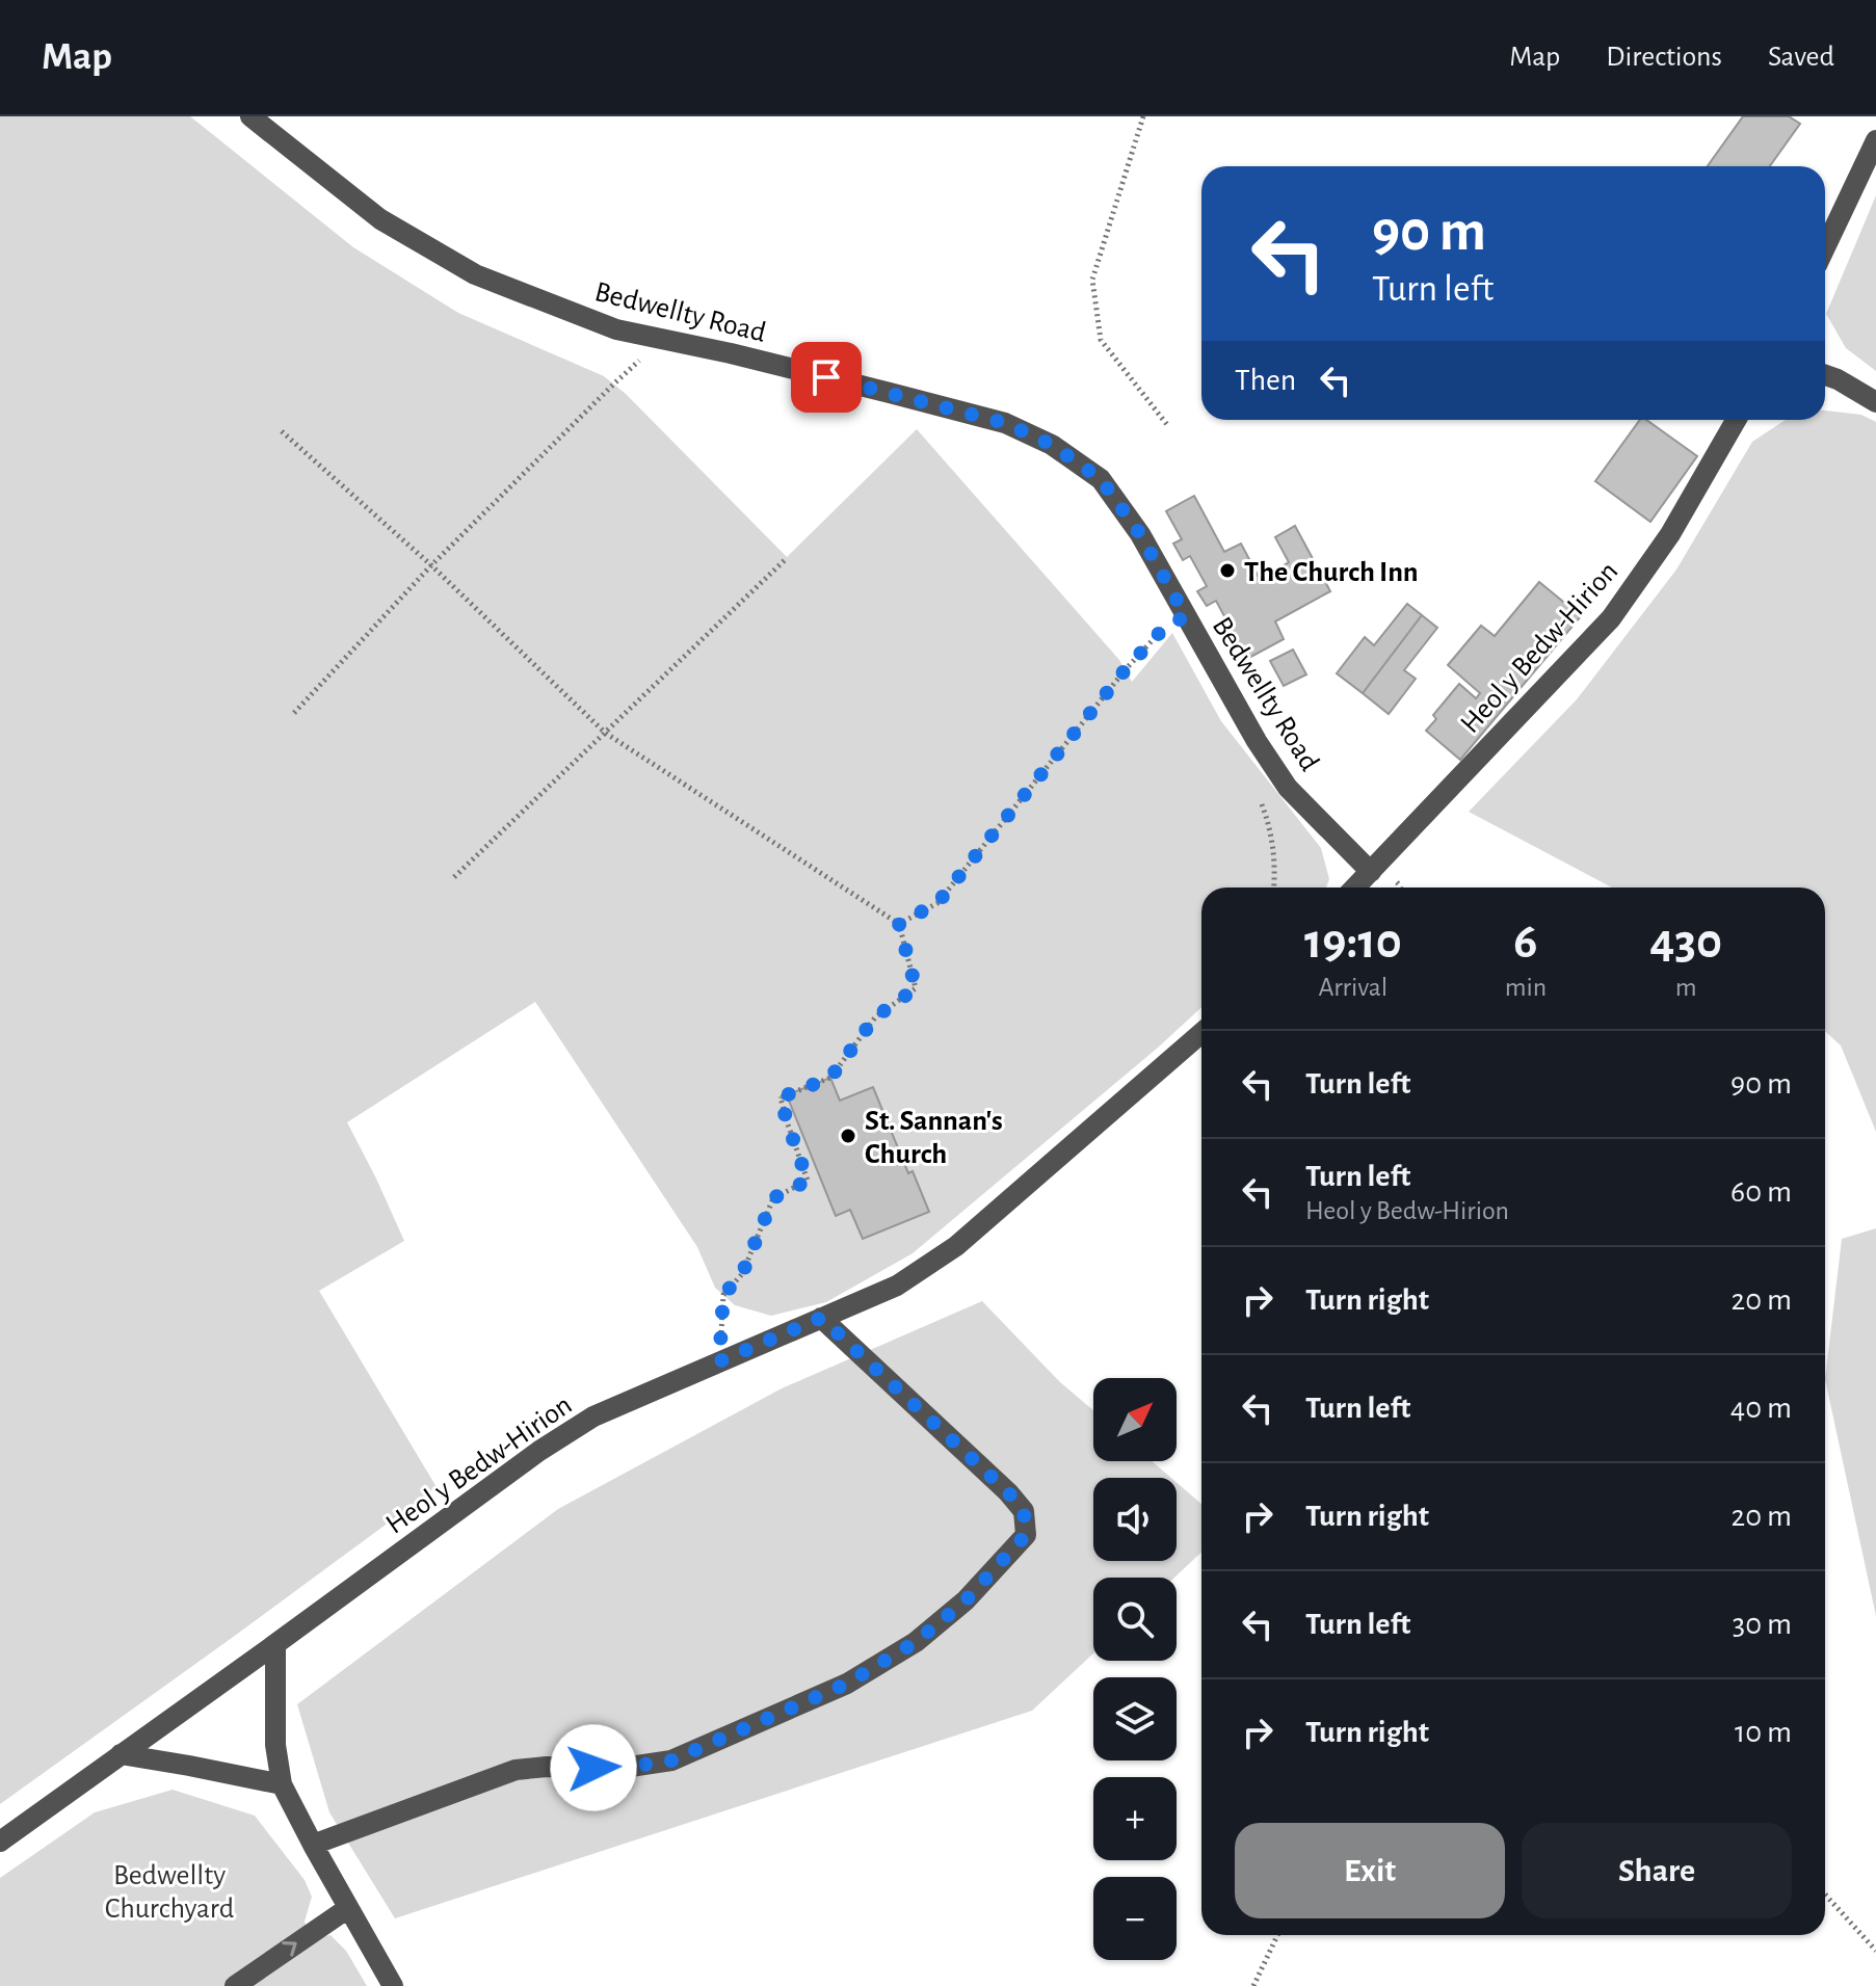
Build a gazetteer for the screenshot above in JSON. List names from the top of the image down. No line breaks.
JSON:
{"streets":{"street":["Bedwellty Road","Heol y Bedw-Hirion"]},"crossings":[["Bedwellty Road","Heol y Bedw-Hirion"]],"parks":["Bedwellty Churchyard"],"places":["The Church Inn","St. Sannan's Church"],"north":"top right","page":{"header":"Map","nav":["Map","Directions","Saved"],"turn":["90 m","Turn left"],"then":"Then","eta":["19:10","Arrival","6","min","430","m"],"list":[{"name":"Turn left","value":"90 m"},{"name":"Turn left","note":"Heol y Bedw-Hirion","value":"60 m"},{"name":"Turn right","value":"20 m"},{"name":"Turn left","value":"40 m"},{"name":"Turn right","value":"20 m"},{"name":"Turn left","value":"30 m"},{"name":"Turn right","value":"10 m"}],"map_buttons":["+","−"],"buttons":["Exit","Share"]}}
